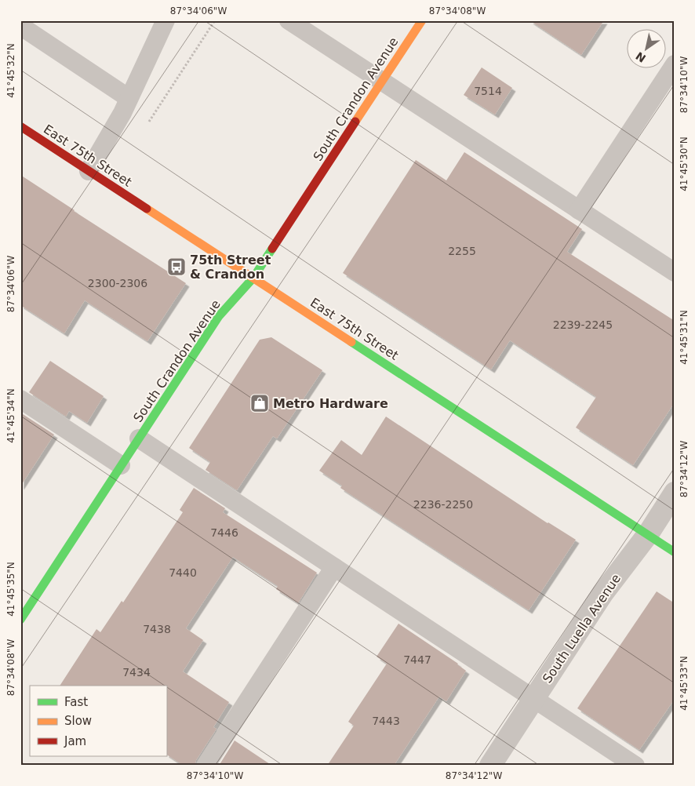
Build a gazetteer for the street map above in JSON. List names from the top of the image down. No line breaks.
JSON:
{"streets":{"main road":["South Crandon Avenue","East 75th Street"],"street":["South Luella Avenue"]},"crossings":[["South Crandon Avenue","East 75th Street"],["East 75th Street","South Luella Avenue"]],"places":{"bus stop":["75th Street & Crandon"],"shop":["Metro Hardware"]},"house_numbers":["7514","2255","2300-2306","2239-2245","2236-2250","7446","7440","7438","7447","7434","7443"],"legend":["Fast","Slow","Jam"],"north":"bottom left","coordinates":["87°34'06\"W","87°34'08\"W","41°45'32\"N","87°34'10\"W","41°45'30\"N","41°45'31\"N","41°45'34\"N","87°34'12\"W","41°45'35\"N","41°45'33\"N"]}
